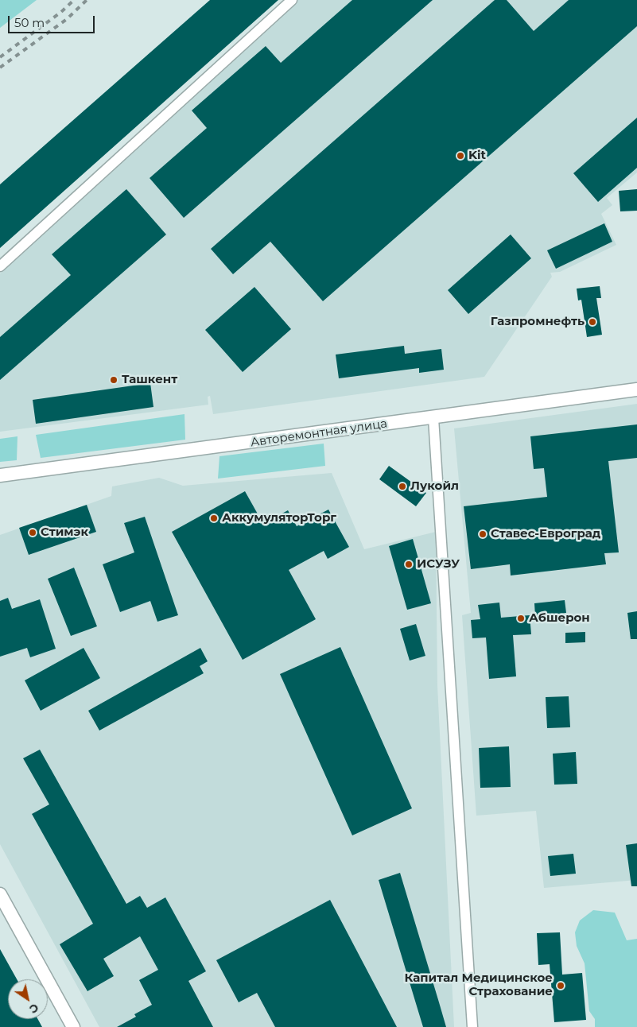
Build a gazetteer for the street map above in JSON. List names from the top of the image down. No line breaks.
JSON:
{"streets":{"street":["Авторемонтная улица"]},"places":["Kit","Газпромнефть","Ташкент","Лукойл","АккумуляторТорг","Стимэк","Ставес-Евроград","ИСУЗУ","Абшерон","Капитал Медицинское Страхование"],"scale_bar":"50 m","north":"bottom right"}
